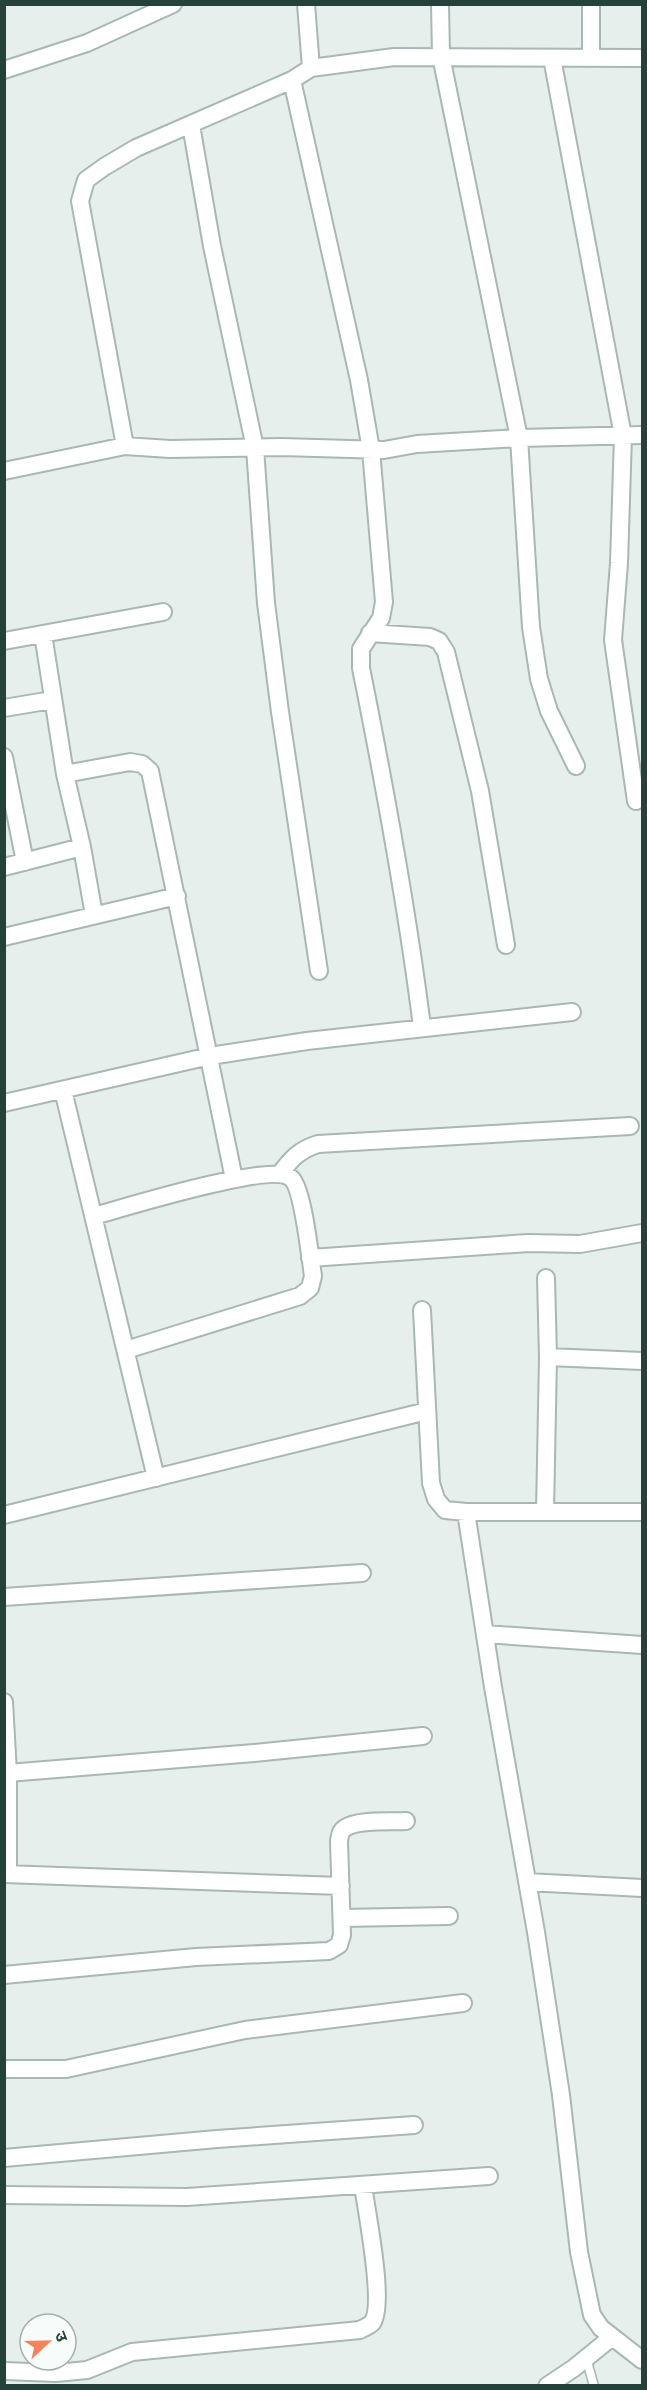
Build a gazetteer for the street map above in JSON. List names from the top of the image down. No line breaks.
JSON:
{"north":"right"}
